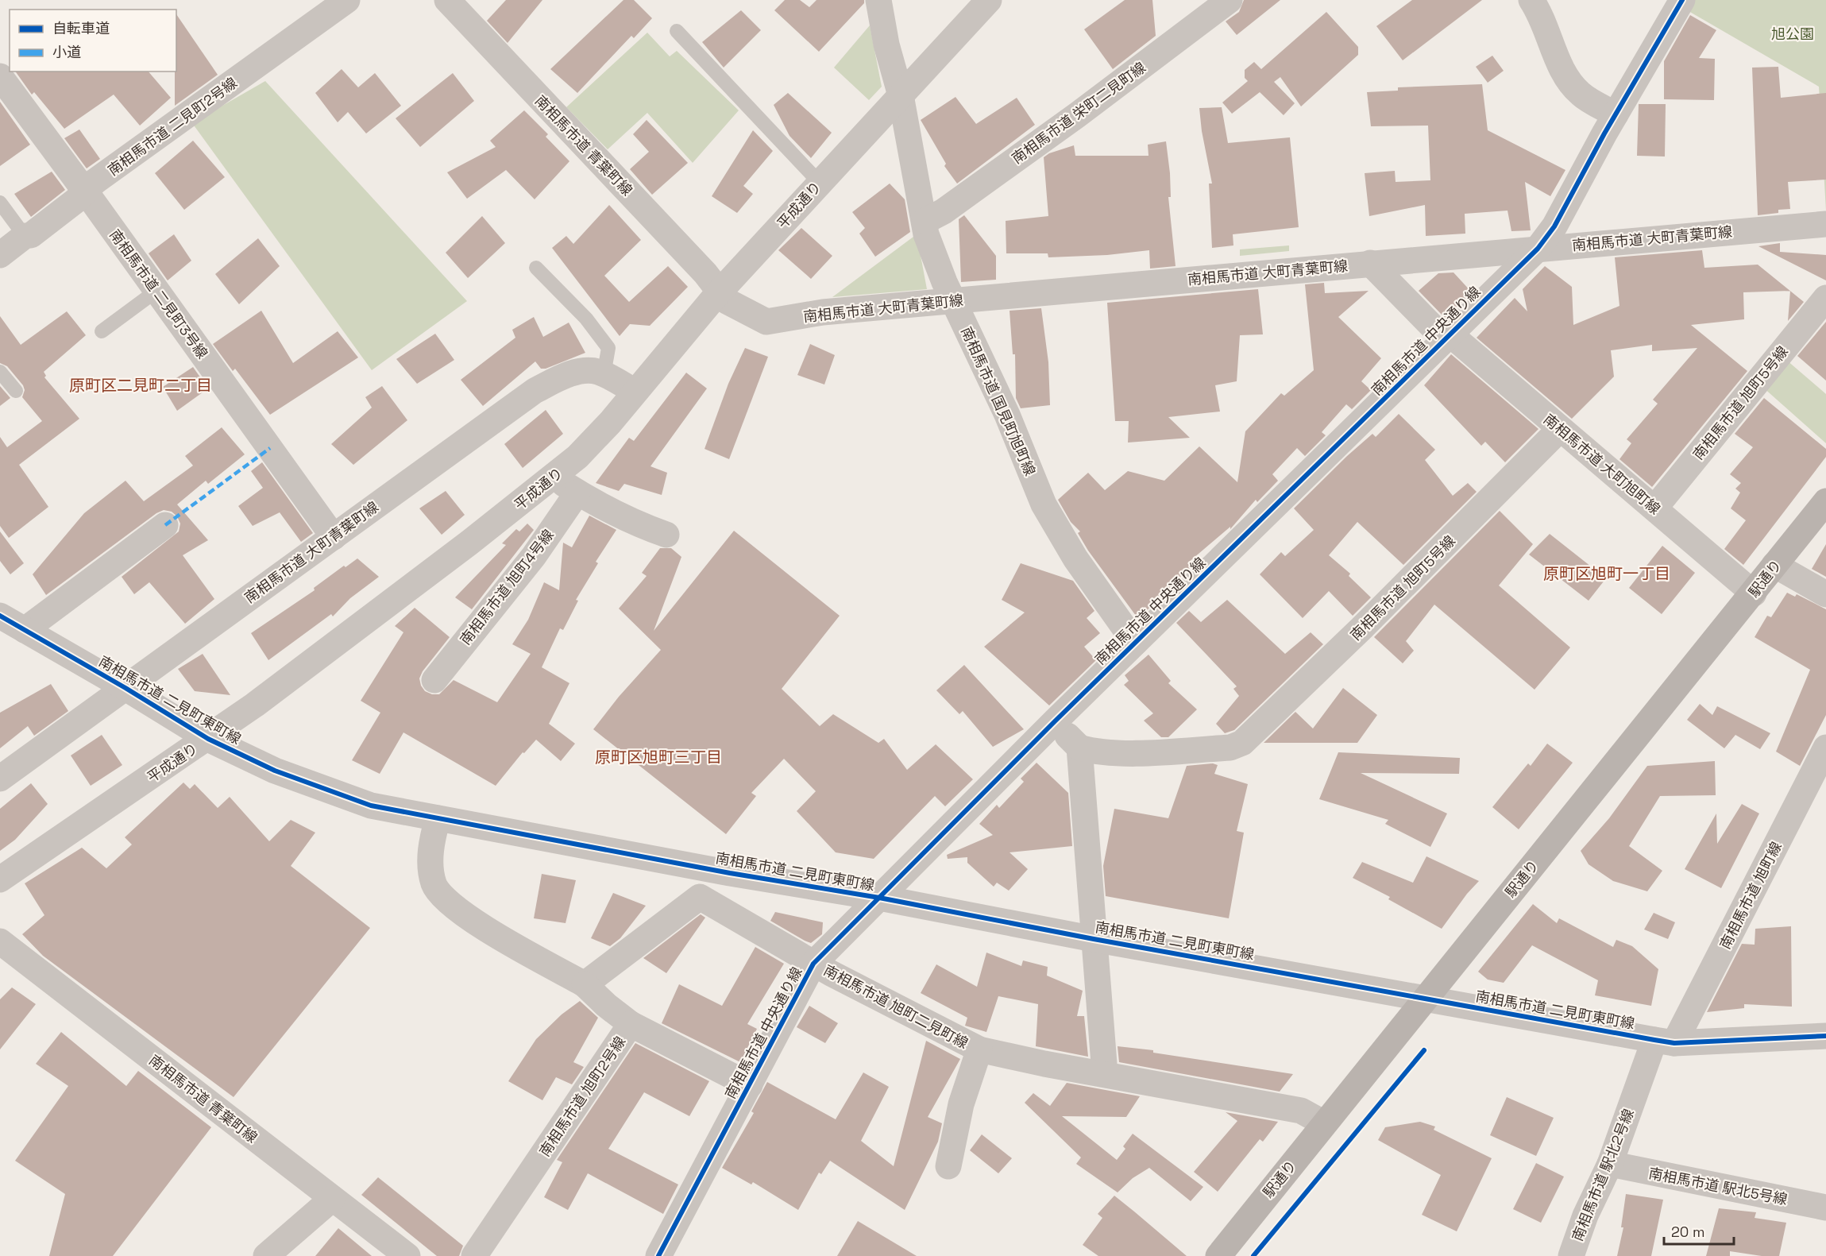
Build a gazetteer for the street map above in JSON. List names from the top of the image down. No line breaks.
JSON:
{"streets":{"main road":["駅通り"],"street":["南相馬市道 栄町二見町線","南相馬市道 二見町2号線","南相馬市道 青葉町線","平成通り","南相馬市道 大町青葉町線","南相馬市道 二見町3号線","南相馬市道 中央通り線","南相馬市道 国見町旭町線","南相馬市道 旭町5号線","南相馬市道 大町旭町線","南相馬市道 旭町4号線","南相馬市道 二見町東町線","南相馬市道 旭町線","南相馬市道 旭町二見町線","南相馬市道 旭町2号線","南相馬市道 駅北2号線","南相馬市道 駅北5号線"]},"crossings":[["南相馬市道 栄町二見町線","南相馬市道 国見町旭町線"],["南相馬市道 二見町2号線","南相馬市道 二見町3号線"],["南相馬市道 青葉町線","平成通り"],["南相馬市道 青葉町線","南相馬市道 大町青葉町線"],["平成通り","南相馬市道 大町青葉町線"],["平成通り","南相馬市道 国見町旭町線"],["平成通り","南相馬市道 二見町東町線"],["南相馬市道 大町青葉町線","南相馬市道 二見町3号線"],["南相馬市道 大町青葉町線","南相馬市道 中央通り線"],["南相馬市道 大町青葉町線","南相馬市道 国見町旭町線"],["南相馬市道 大町青葉町線","南相馬市道 大町旭町線"],["南相馬市道 大町青葉町線","南相馬市道 二見町東町線"],["南相馬市道 中央通り線","南相馬市道 国見町旭町線"],["南相馬市道 中央通り線","南相馬市道 大町旭町線"],["南相馬市道 中央通り線","南相馬市道 二見町東町線"],["南相馬市道 中央通り線","南相馬市道 旭町二見町線"],["南相馬市道 中央通り線","南相馬市道 旭町2号線"],["南相馬市道 旭町5号線","南相馬市道 大町旭町線"],["南相馬市道 大町旭町線","駅通り"],["駅通り","南相馬市道 二見町東町線"],["駅通り","南相馬市道 旭町二見町線"],["南相馬市道 二見町東町線","南相馬市道 旭町線"],["南相馬市道 二見町東町線","南相馬市道 駅北2号線"],["南相馬市道 旭町線","南相馬市道 駅北2号線"],["南相馬市道 駅北2号線","南相馬市道 駅北5号線"]],"districts":["原町区二見町二丁目","原町区旭町一丁目","原町区旭町三丁目"],"parks":["旭公園"],"legend":["自転車道","小道"],"scale_bar":"20 m"}
